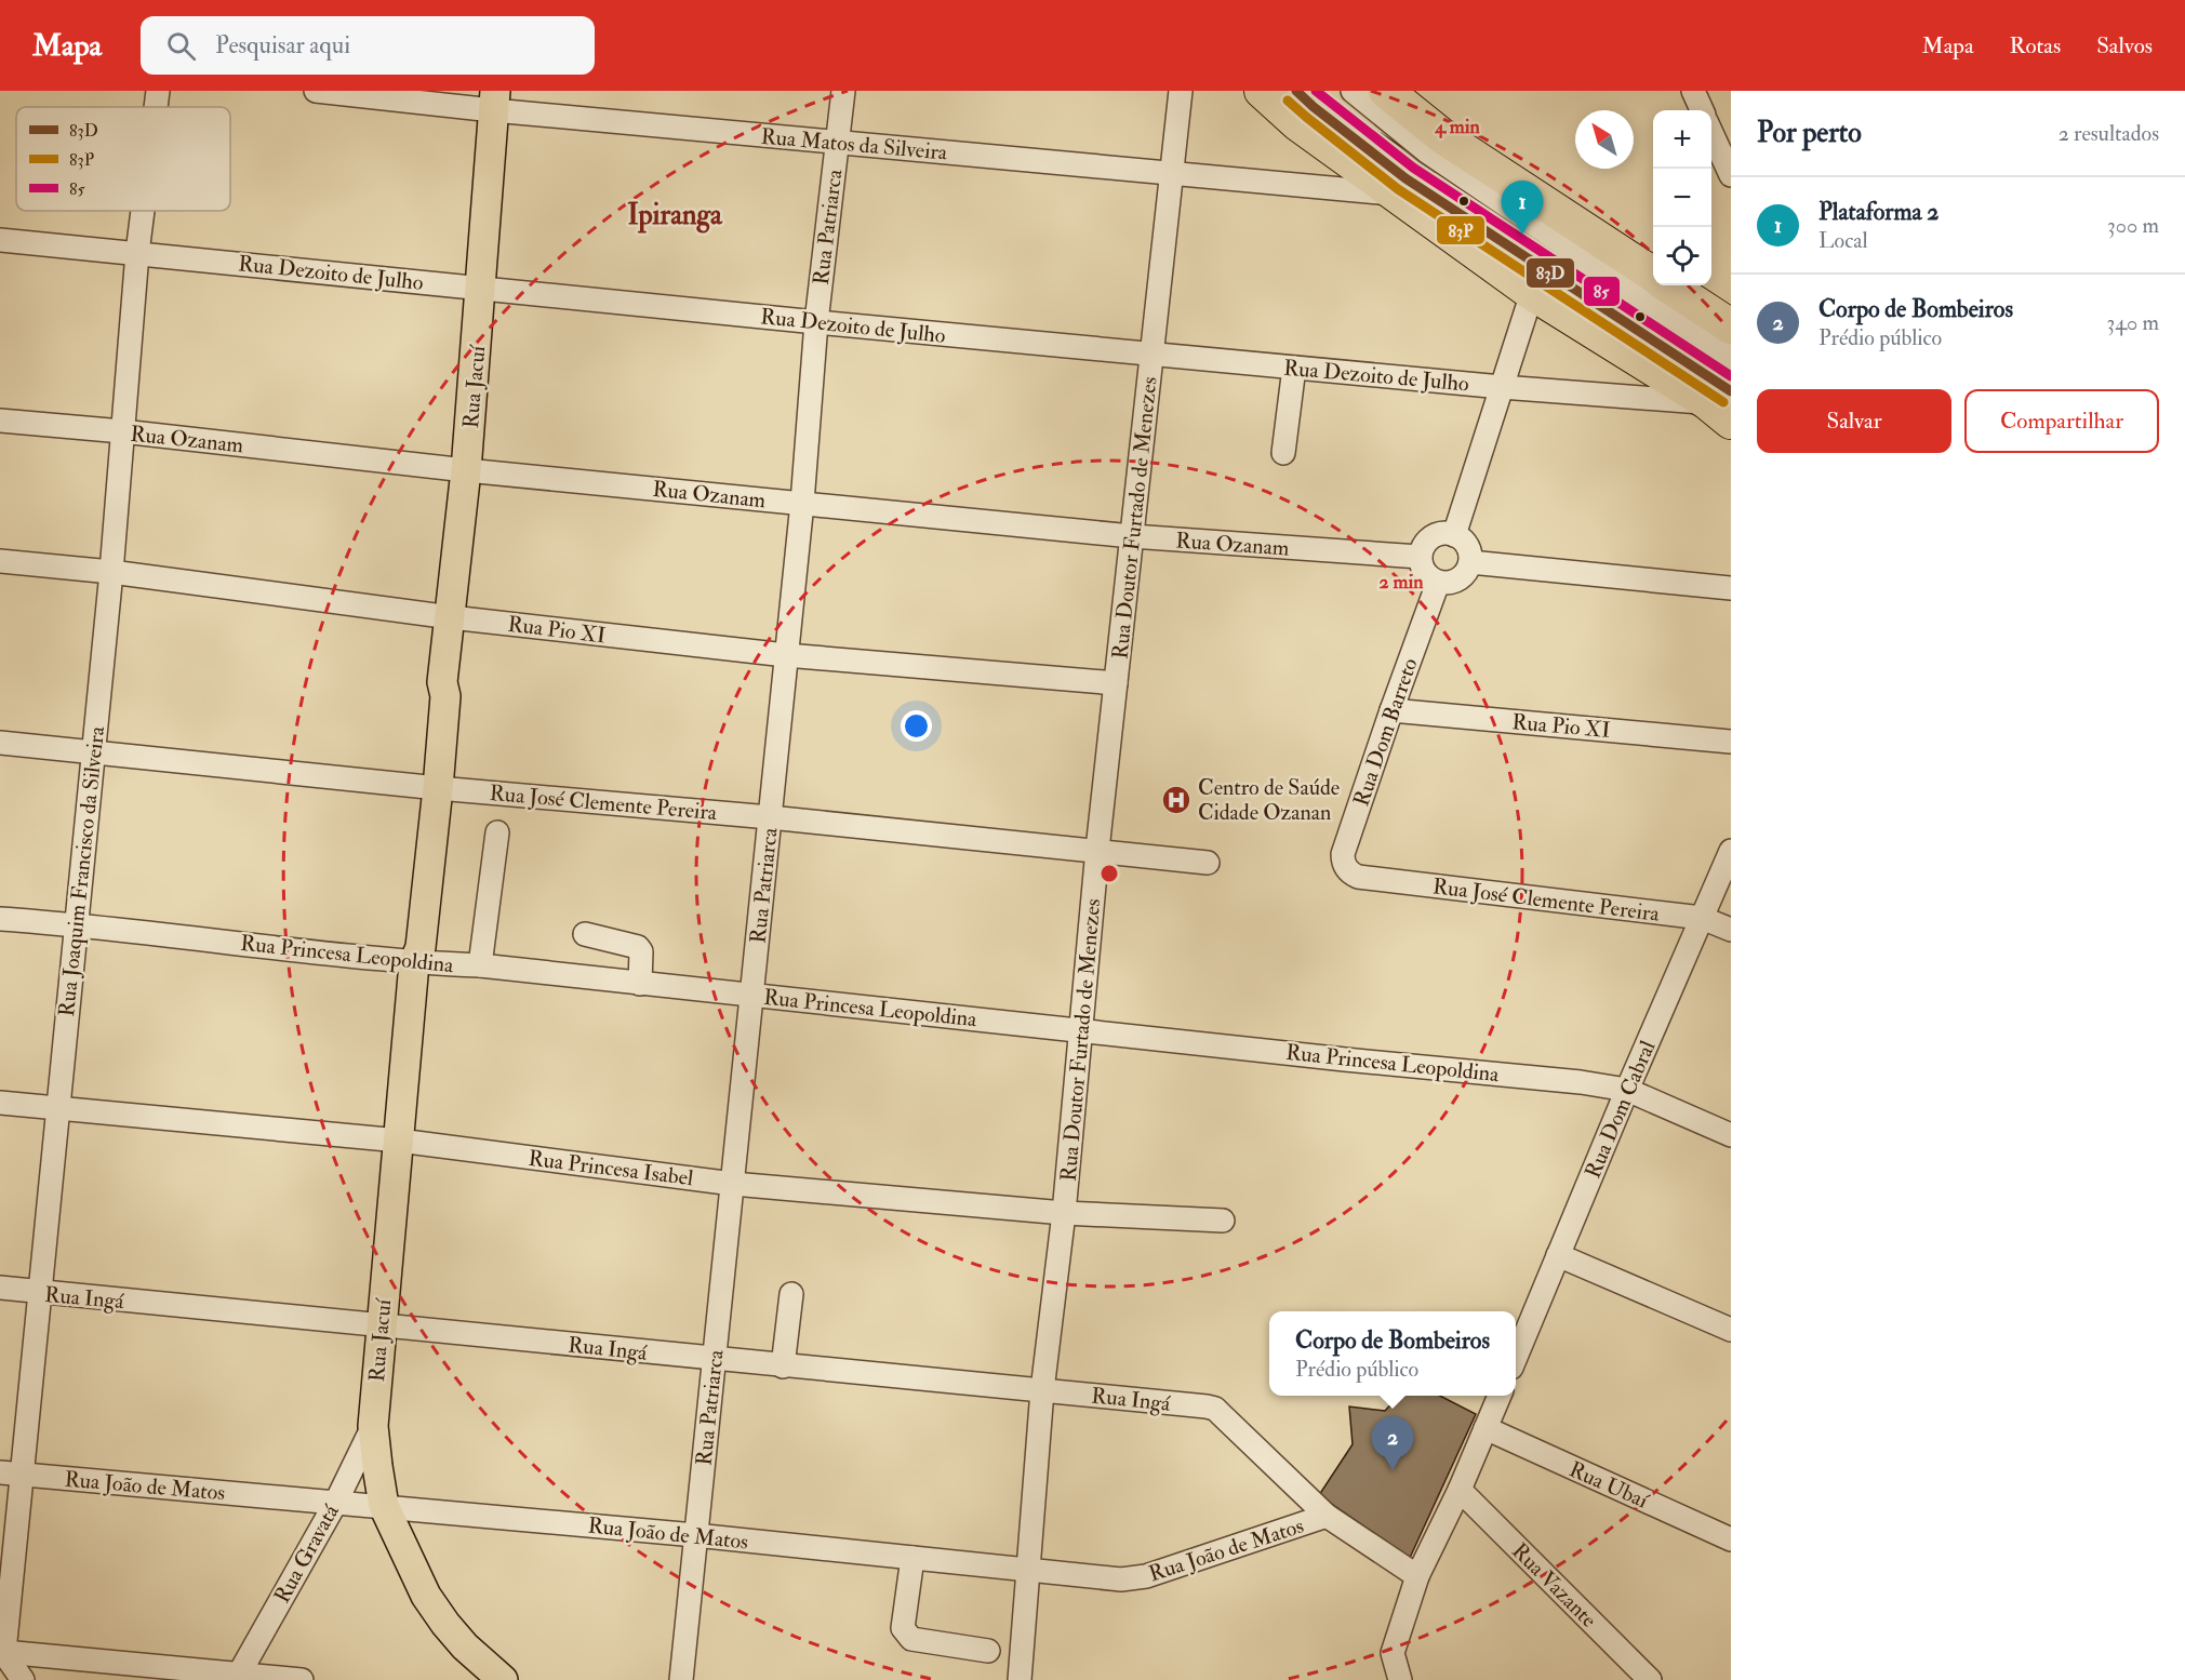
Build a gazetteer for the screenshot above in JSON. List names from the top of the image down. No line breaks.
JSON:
{"streets":{"main road":["Rua Jacuí"],"street":["Rua Matos da Silveira","Rua Patriarca","Rua Dezoito de Julho","Rua Ozanam","Rua Doutor Furtado de Menezes","Rua Pio XI","Rua Dom Barreto","Rua José Clemente Pereira","Rua Joaquim Francisco da Silveira","Rua Princesa Leopoldina","Rua Dom Cabral","Rua Princesa Isabel","Rua Ingá","Rua Ubaí","Rua João de Matos","Rua Gravatá","Rua Vazante"]},"crossings":[["Rua Matos da Silveira","Rua Patriarca"],["Rua Matos da Silveira","Rua Jacuí"],["Rua Matos da Silveira","Rua Doutor Furtado de Menezes"],["Rua Patriarca","Rua Dezoito de Julho"],["Rua Patriarca","Rua Ozanam"],["Rua Patriarca","Rua Pio XI"],["Rua Patriarca","Rua José Clemente Pereira"],["Rua Patriarca","Rua Princesa Leopoldina"],["Rua Patriarca","Rua Princesa Isabel"],["Rua Patriarca","Rua Ingá"],["Rua Patriarca","Rua João de Matos"],["Rua Dezoito de Julho","Rua Jacuí"],["Rua Dezoito de Julho","Rua Doutor Furtado de Menezes"],["Rua Dezoito de Julho","Rua Joaquim Francisco da Silveira"],["Rua Jacuí","Rua Ozanam"],["Rua Jacuí","Rua Pio XI"],["Rua Jacuí","Rua José Clemente Pereira"],["Rua Jacuí","Rua Princesa Leopoldina"],["Rua Jacuí","Rua Princesa Isabel"],["Rua Jacuí","Rua Ingá"],["Rua Jacuí","Rua João de Matos"],["Rua Jacuí","Rua Gravatá"],["Rua Ozanam","Rua Doutor Furtado de Menezes"],["Rua Ozanam","Rua Dom Barreto"],["Rua Ozanam","Rua Joaquim Francisco da Silveira"],["Rua Doutor Furtado de Menezes","Rua Pio XI"],["Rua Doutor Furtado de Menezes","Rua José Clemente Pereira"],["Rua Doutor Furtado de Menezes","Rua Princesa Leopoldina"],["Rua Doutor Furtado de Menezes","Rua Princesa Isabel"],["Rua Doutor Furtado de Menezes","Rua Ingá"],["Rua Doutor Furtado de Menezes","Rua João de Matos"],["Rua Pio XI","Rua Dom Barreto"],["Rua Pio XI","Rua Joaquim Francisco da Silveira"],["Rua Dom Barreto","Rua José Clemente Pereira"],["Rua José Clemente Pereira","Rua Joaquim Francisco da Silveira"],["Rua José Clemente Pereira","Rua Dom Cabral"],["Rua Joaquim Francisco da Silveira","Rua Princesa Leopoldina"],["Rua Joaquim Francisco da Silveira","Rua Princesa Isabel"],["Rua Joaquim Francisco da Silveira","Rua Ingá"],["Rua Joaquim Francisco da Silveira","Rua João de Matos"],["Rua Princesa Leopoldina","Rua Dom Cabral"],["Rua Ingá","Rua João de Matos"],["Rua João de Matos","Rua Gravatá"]],"districts":["Ipiranga"],"places":{"hospital":["Centro de Saúde Cidade Ozanan"]},"lines":["transit line 83D","transit line 85","transit line 83P"],"legend":["83D","83P","85"],"north":"top left","page":{"header":"Mapa","search":"Pesquisar aqui","nav":["Mapa","Rotas","Salvos"],"heading":["Por perto","2 resultados"],"map_buttons":["+","−"],"list":[{"mark":"1","name":"Plataforma 2","note":"Local","value":"300 m"},{"mark":"2","name":"Corpo de Bombeiros","note":"Prédio público","value":"340 m"}],"pins":["1","2"],"buttons":["Salvar","Compartilhar"],"popup":["Corpo de Bombeiros","Prédio público"]},"rings":["4 min","2 min"]}
